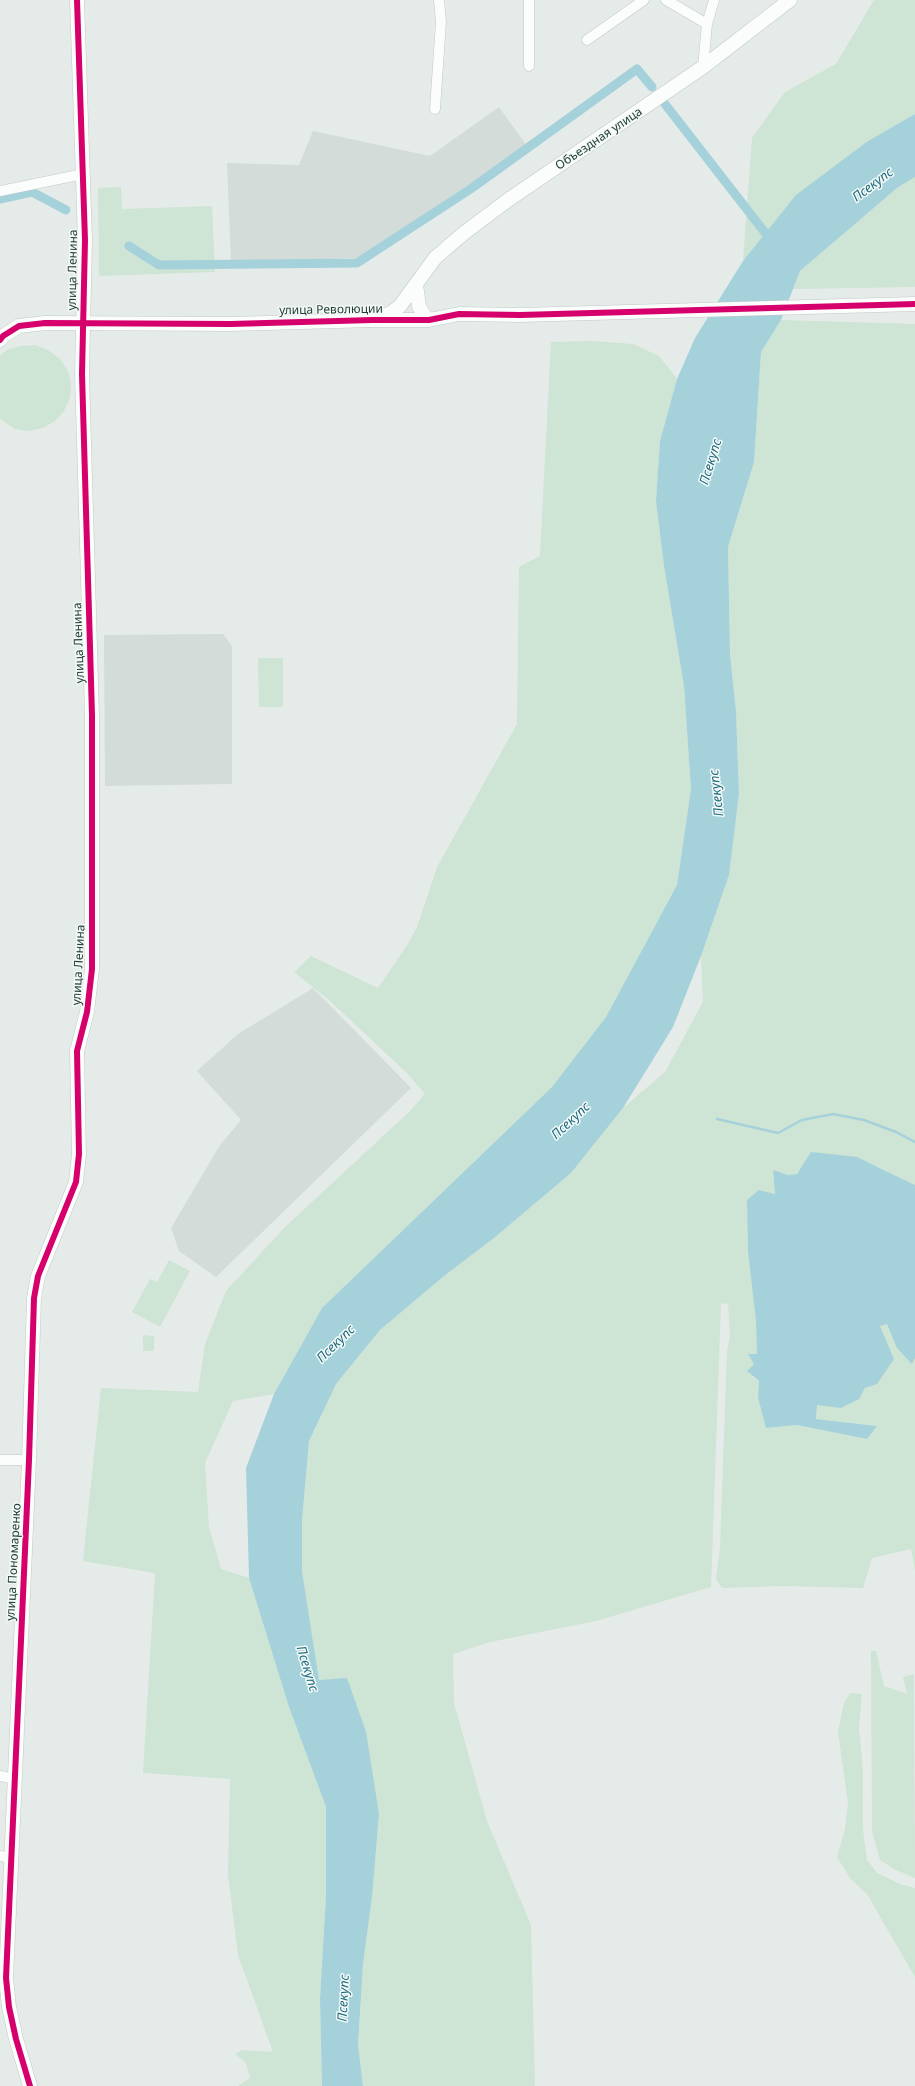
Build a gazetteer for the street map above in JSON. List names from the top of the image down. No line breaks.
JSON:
{"streets":{"street":["Объездная улица","улица Ленина","улица Революции","улица Пономаренко"]},"crossings":[["Объездная улица","улица Революции"],["улица Ленина","улица Революции"],["улица Ленина","улица Пономаренко"]],"water":["Псекупс"]}
